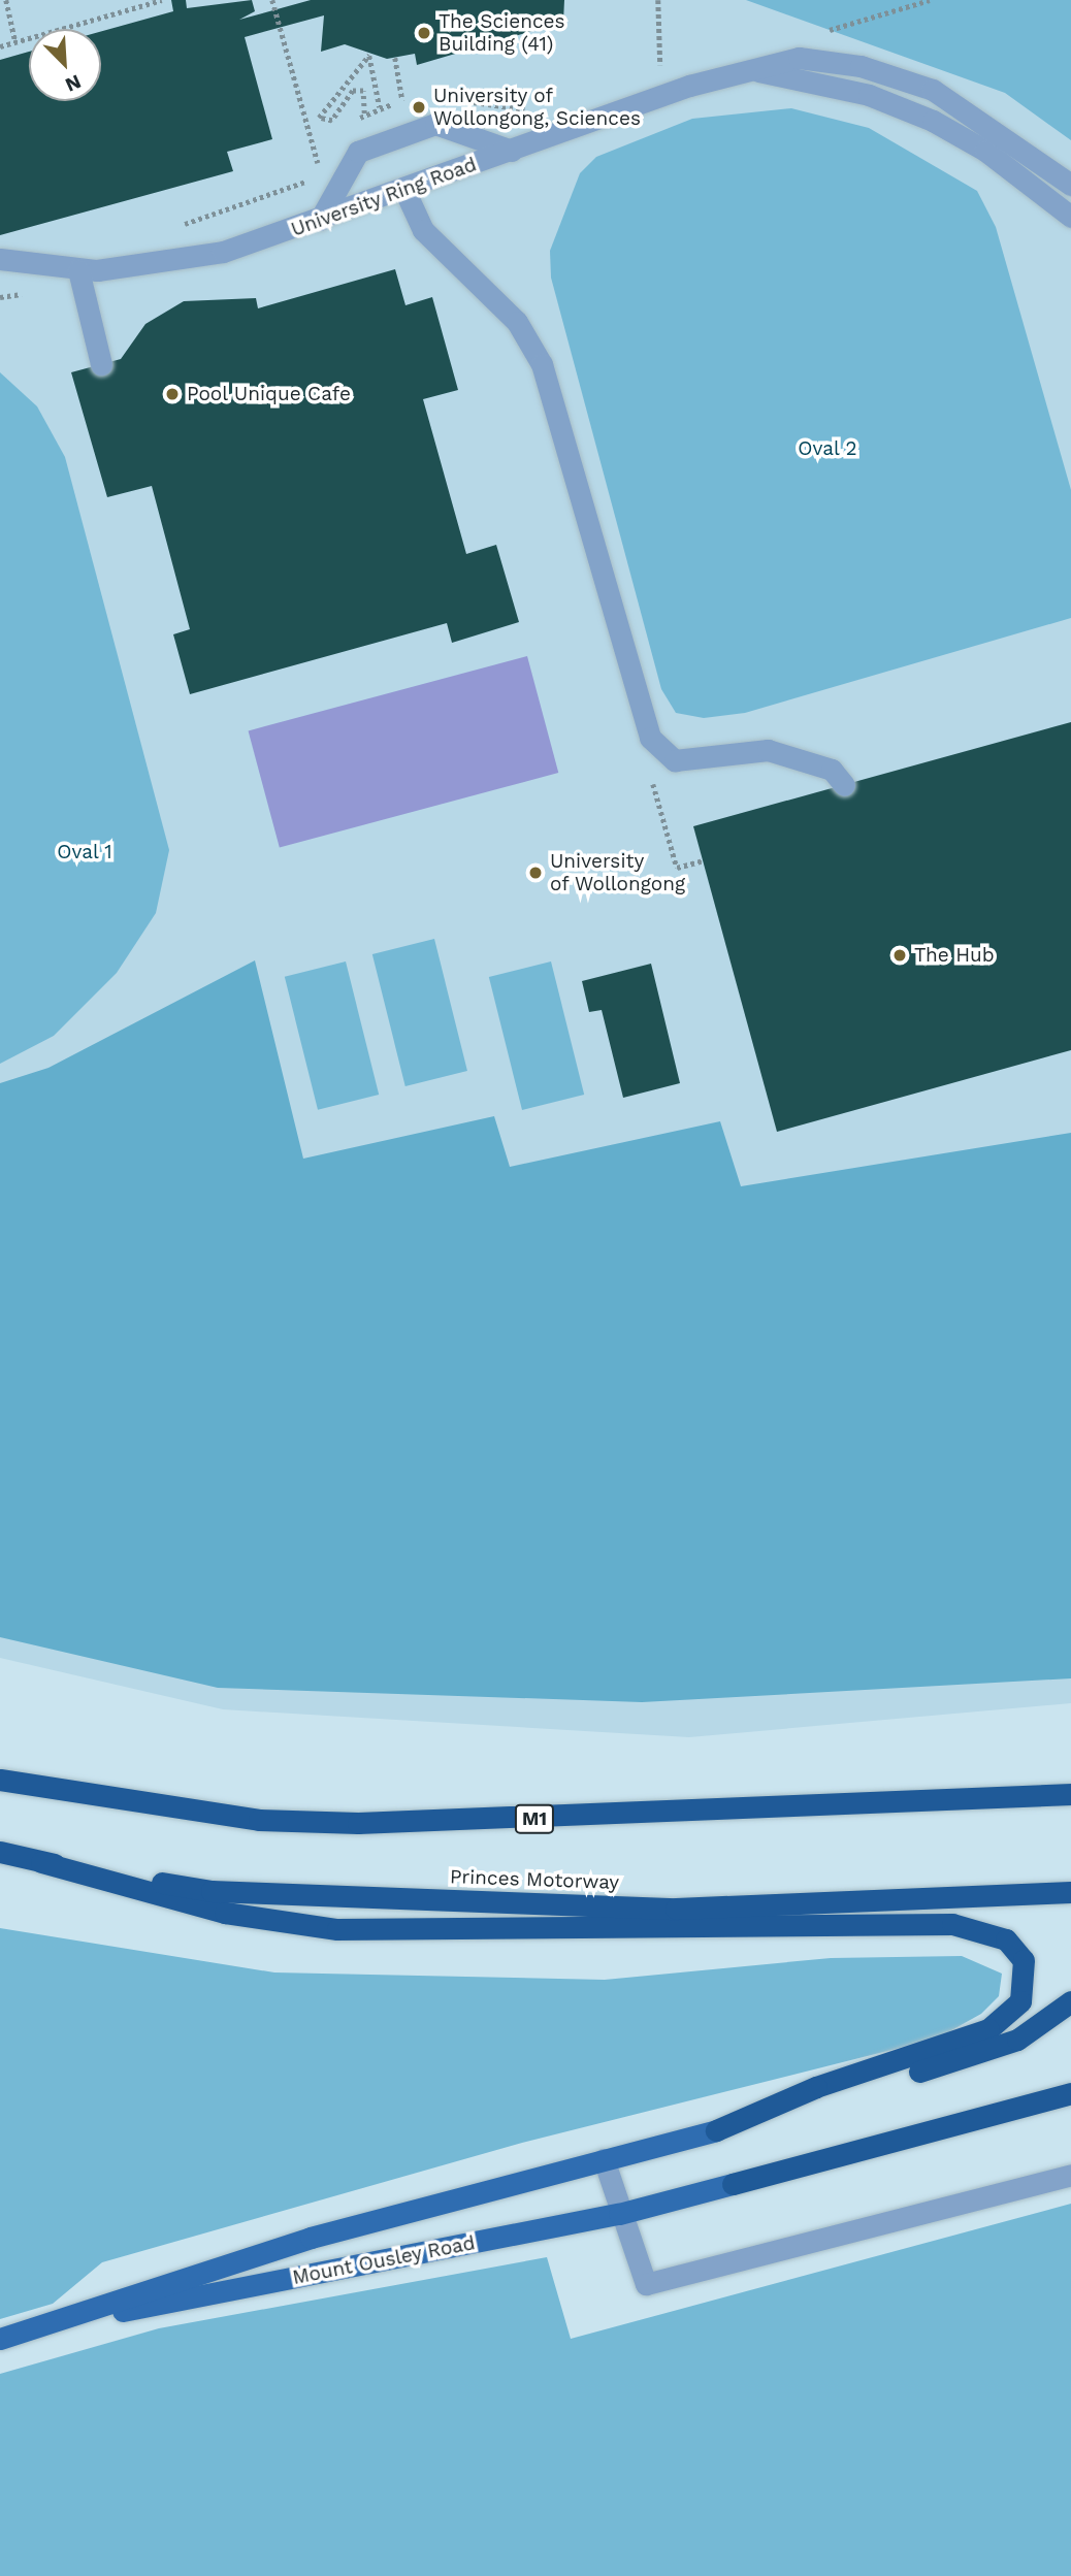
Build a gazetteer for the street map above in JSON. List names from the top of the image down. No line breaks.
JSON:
{"streets":{"highway":["M1","Princes Motorway"],"main road":["Mount Ousley Road"],"street":["University Ring Road"]},"parks":["Oval 2","Oval 1"],"places":["The Sciences Building (41)","University of Wollongong, Sciences","Pool Unique Cafe","University of Wollongong","The Hub"],"north":"bottom right"}
